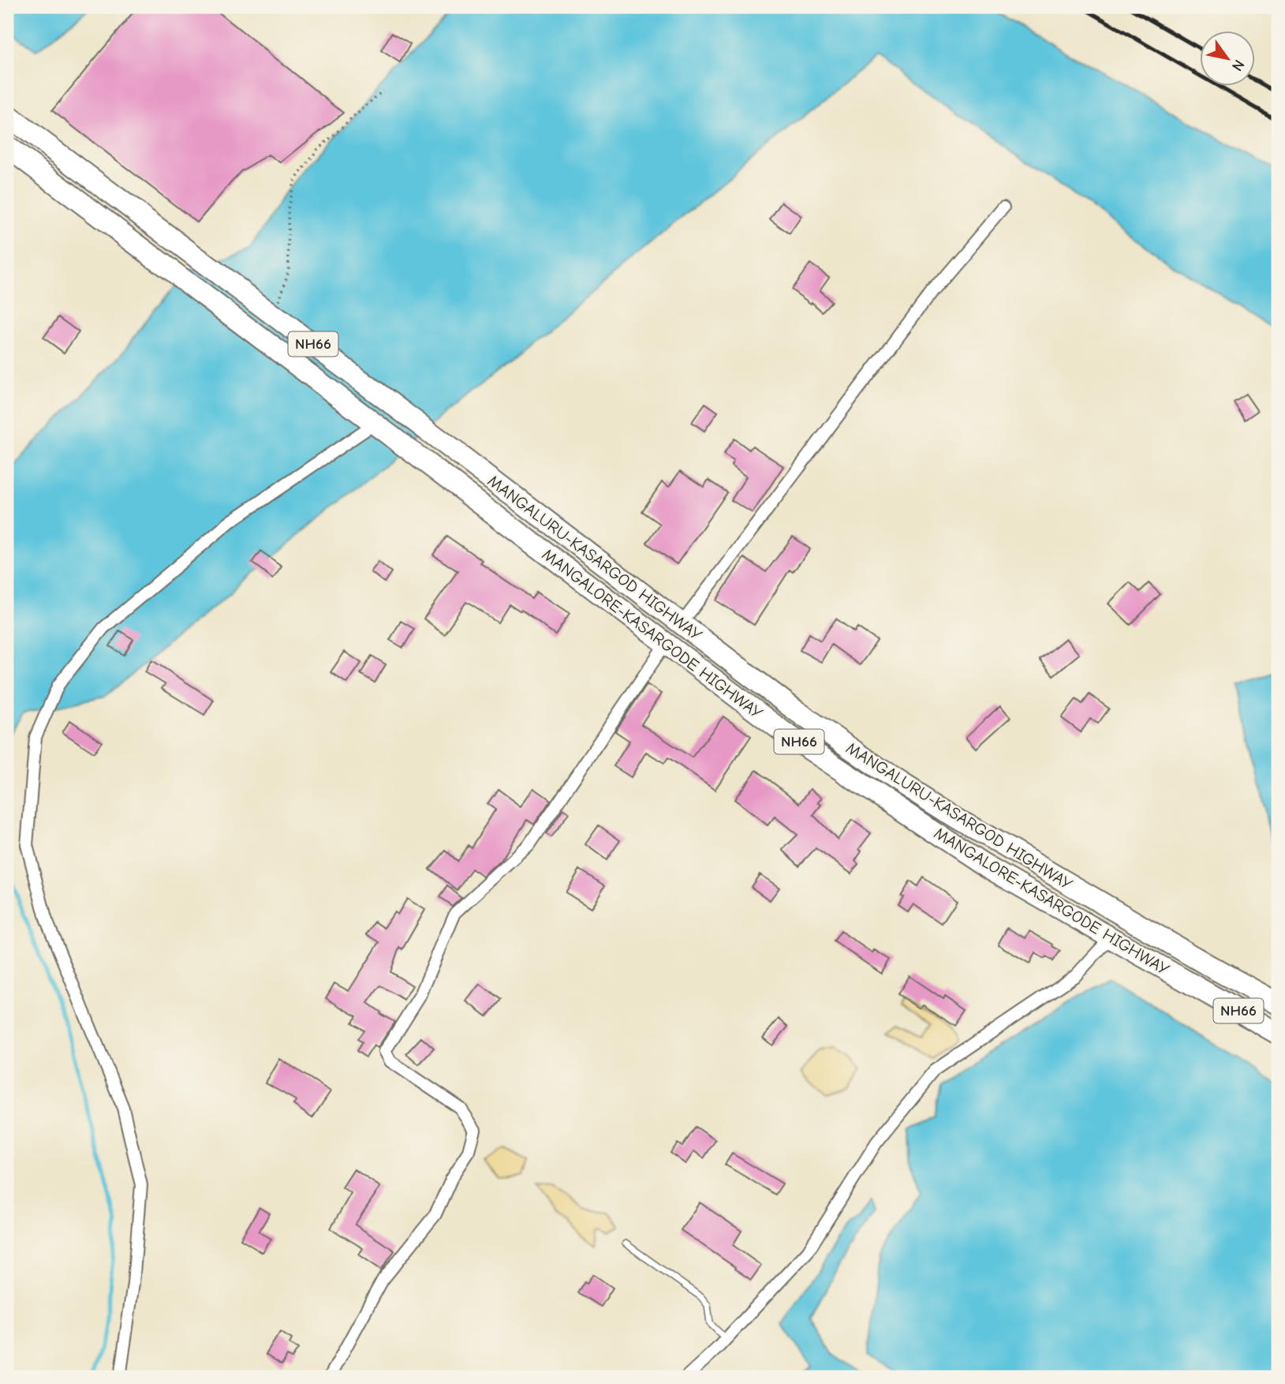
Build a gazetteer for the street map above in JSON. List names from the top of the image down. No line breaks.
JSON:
{"streets":{"highway":["NH66","MANGALURU-KASARGOD HIGHWAY","MANGALORE-KASARGODE HIGHWAY"]},"crossings":[["NH66","MANGALURU-KASARGOD HIGHWAY"],["NH66","MANGALORE-KASARGODE HIGHWAY"]],"north":"bottom right"}
